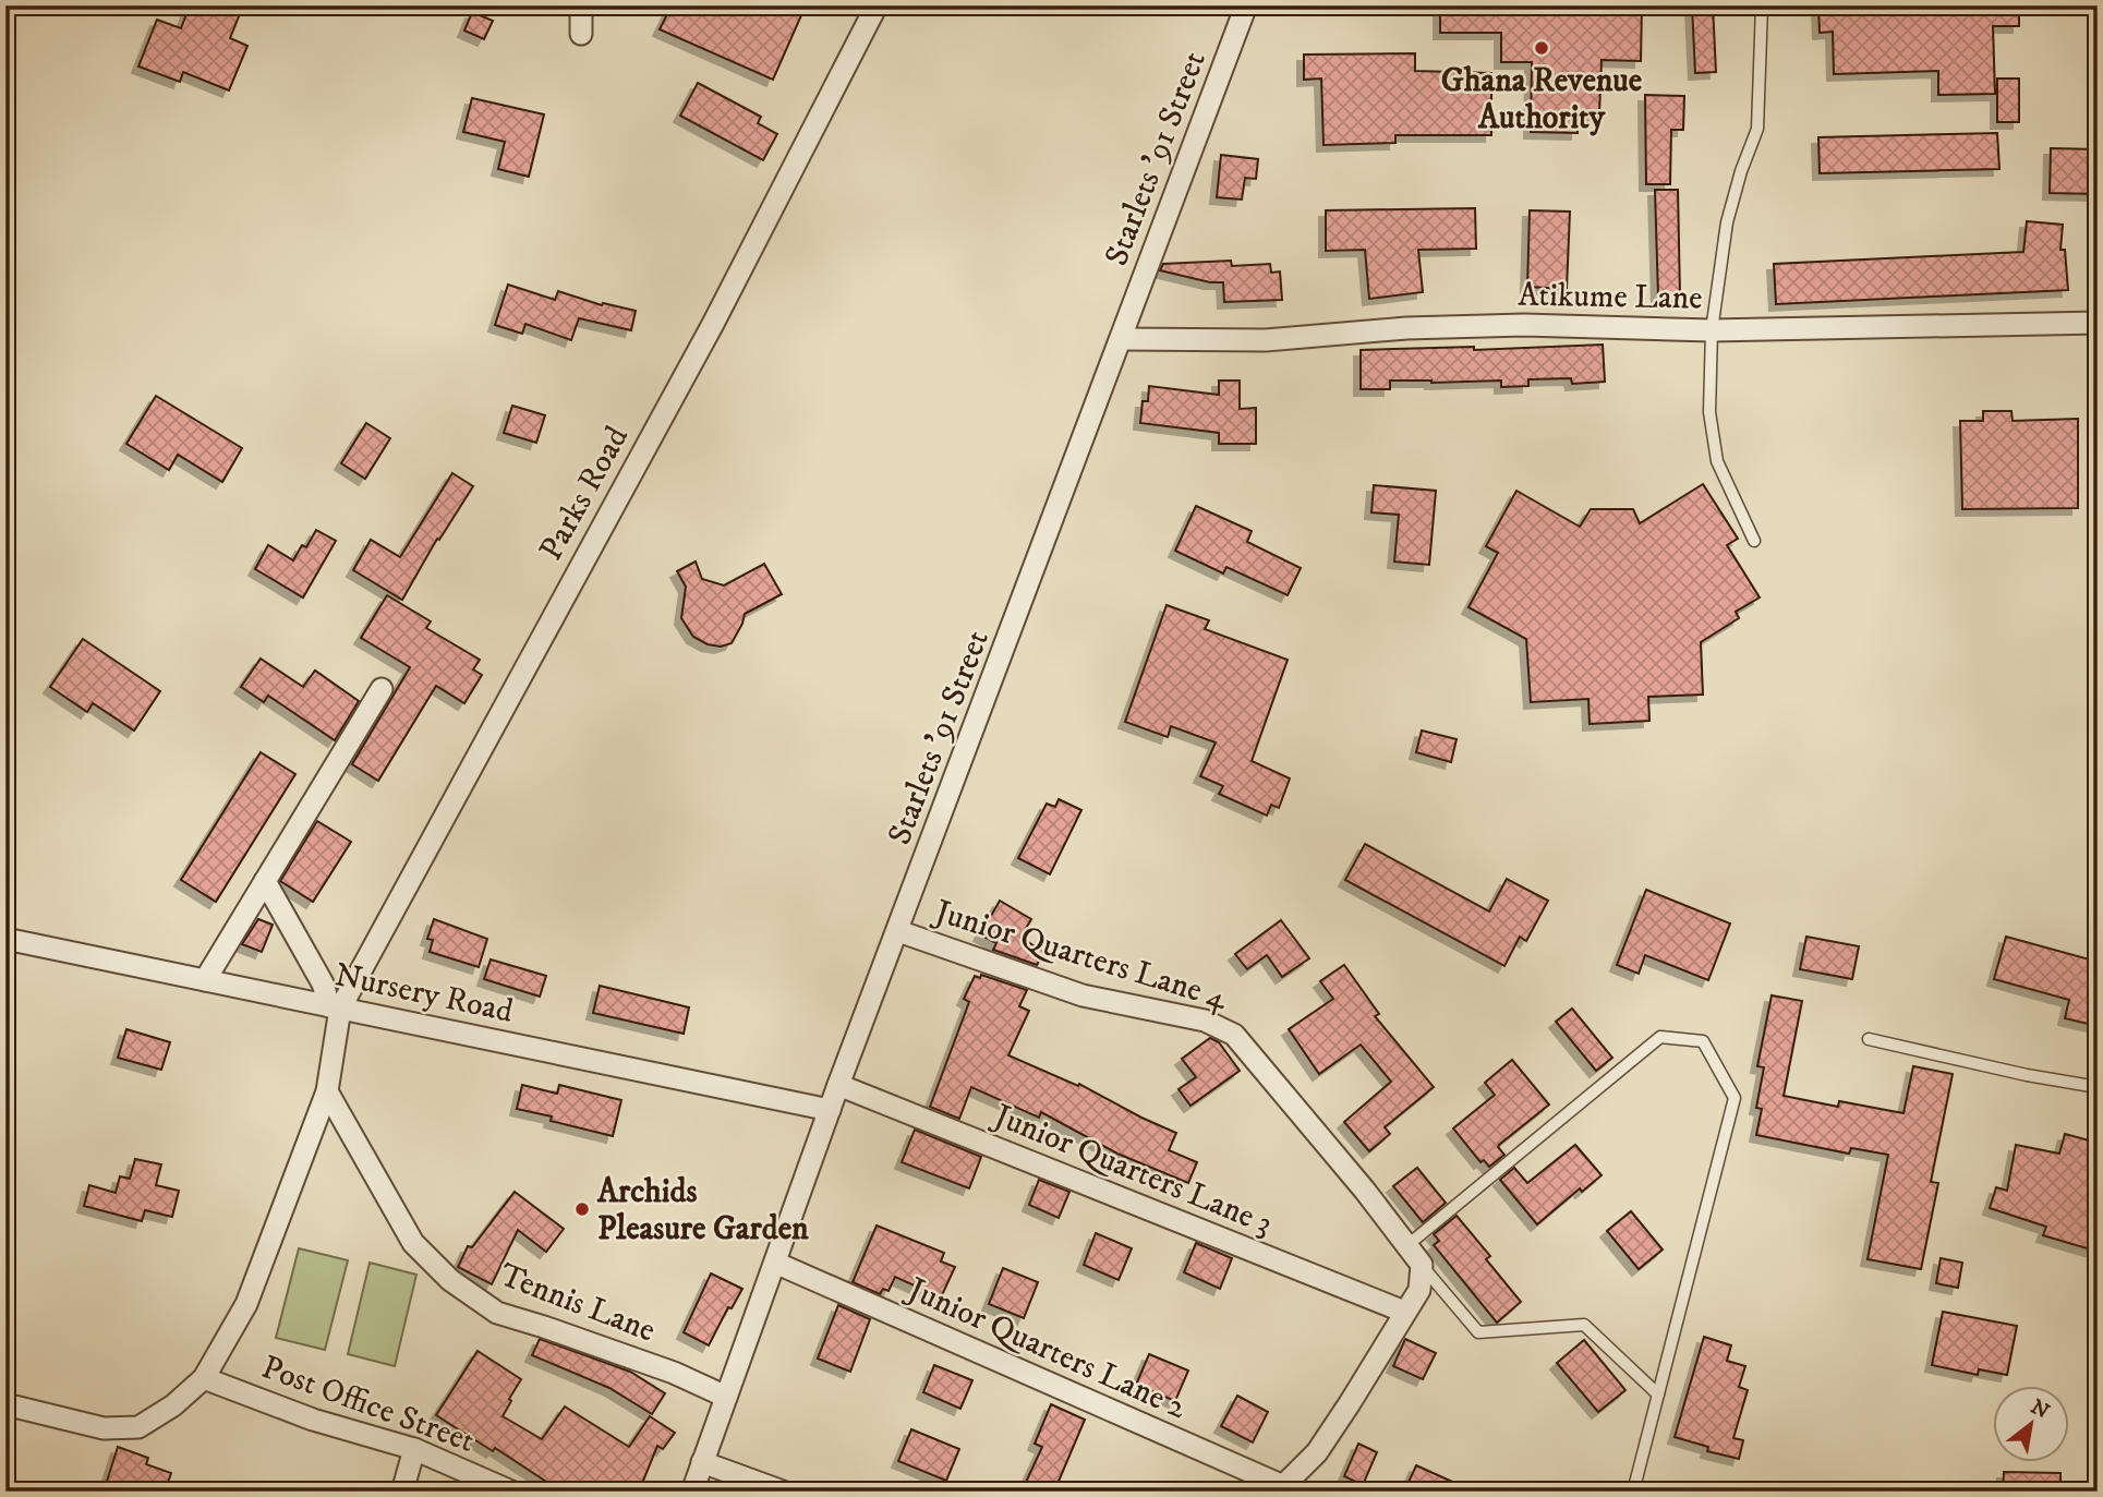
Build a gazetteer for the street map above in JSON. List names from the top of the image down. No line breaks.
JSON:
{"streets":{"street":["Starlets '91 Street","Atikume Lane","Parks Road","Junior Quarters Lane 4","Nursery Road","Junior Quarters Lane 3","Tennis Lane","Junior Quarters Lane 2","Post Office Street"]},"crossings":[["Starlets '91 Street","Atikume Lane"],["Starlets '91 Street","Junior Quarters Lane 4"],["Starlets '91 Street","Nursery Road"],["Starlets '91 Street","Junior Quarters Lane 3"],["Starlets '91 Street","Tennis Lane"],["Starlets '91 Street","Junior Quarters Lane 2"],["Parks Road","Nursery Road"]],"places":["Ghana Revenue Authority","Archids Pleasure Garden"],"north":"top right"}
